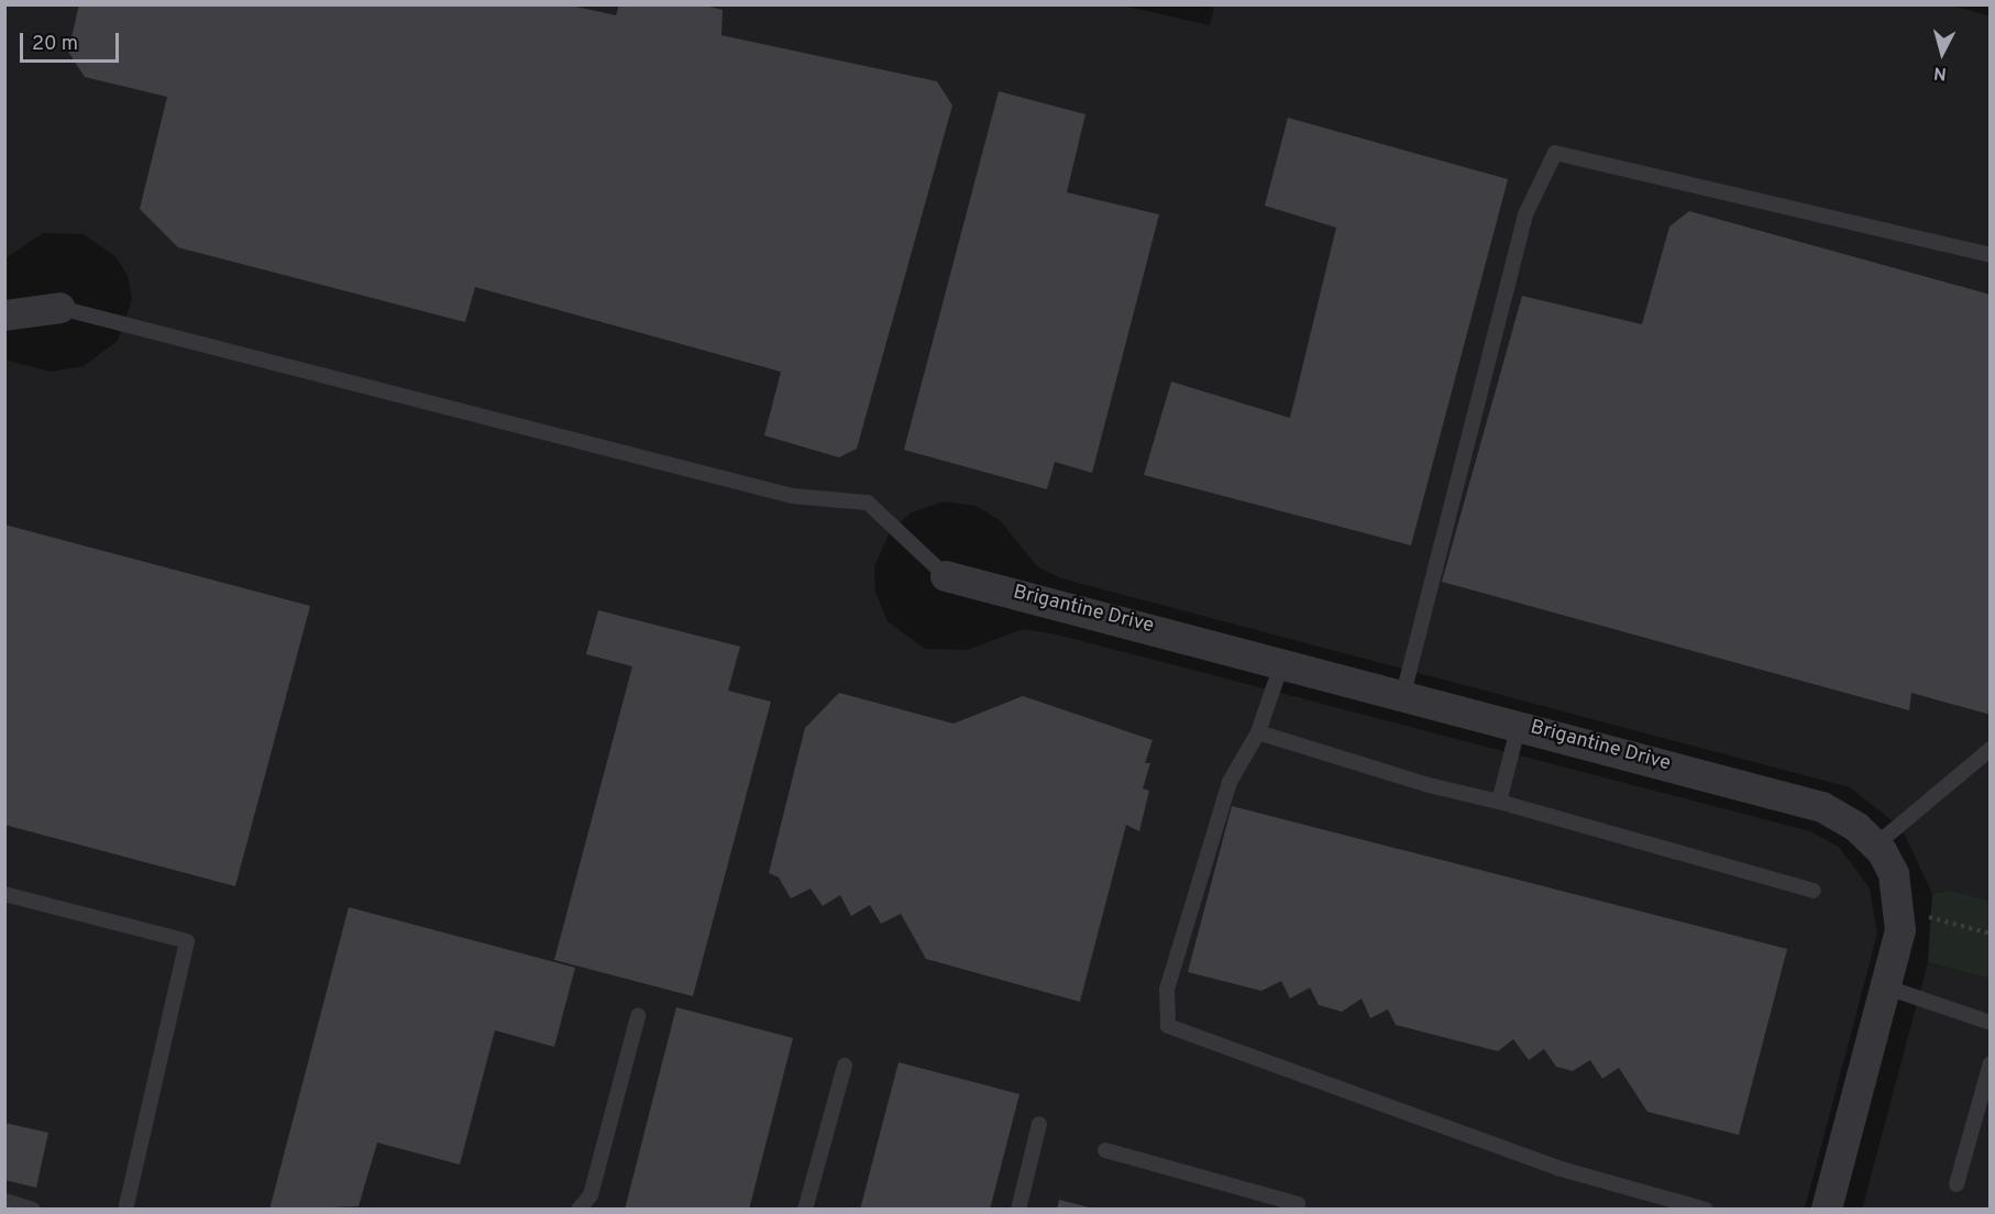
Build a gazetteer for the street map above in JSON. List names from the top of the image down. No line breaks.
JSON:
{"streets":{"street":["Brigantine Drive"]},"scale_bar":"20 m","north":"bottom"}
